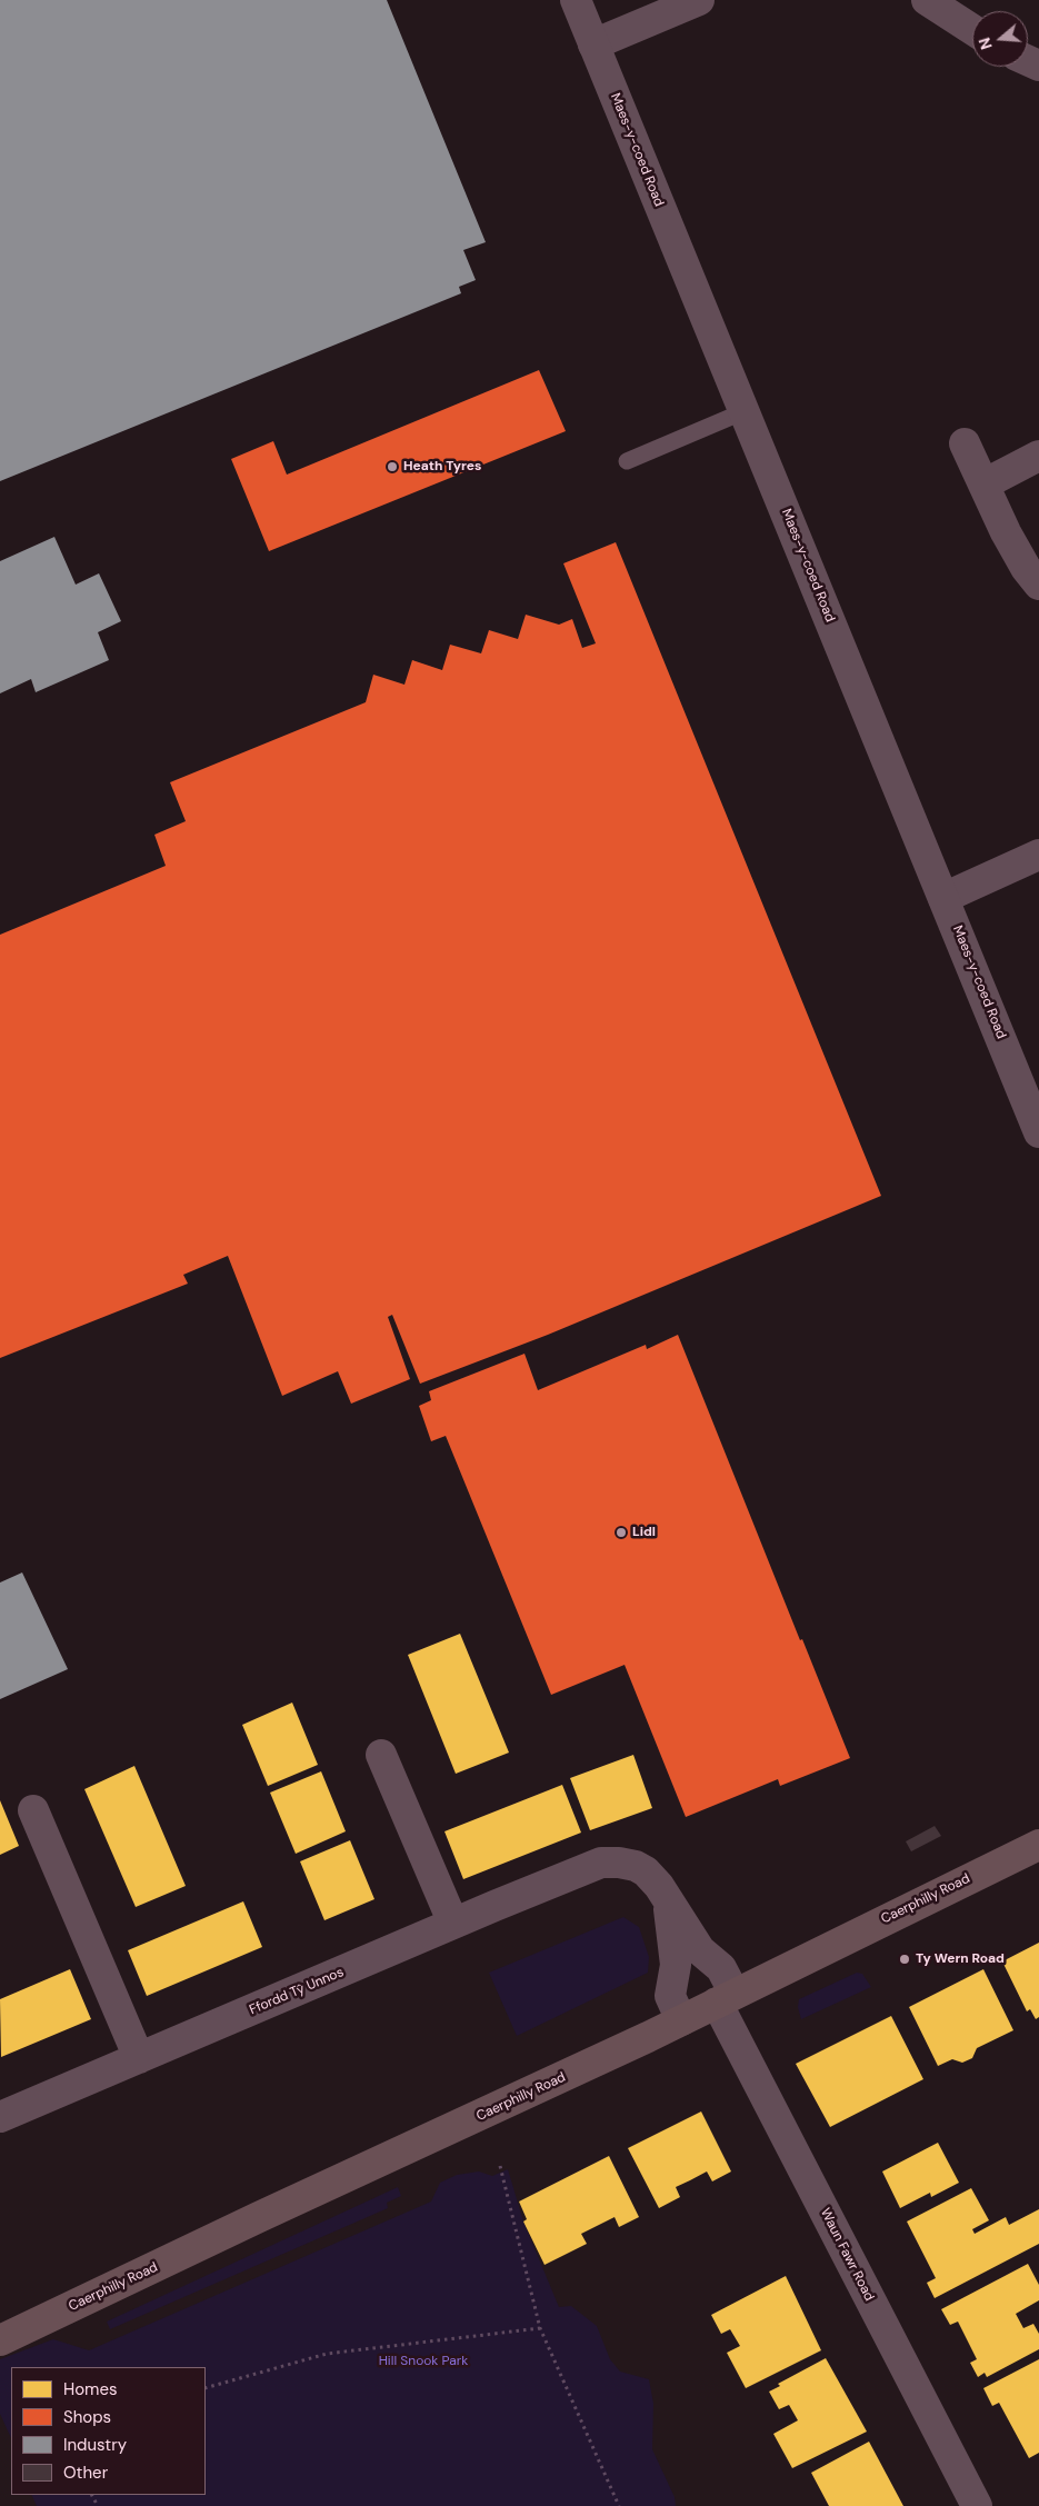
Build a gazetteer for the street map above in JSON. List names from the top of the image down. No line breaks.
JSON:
{"streets":{"main road":["Caerphilly Road"],"street":["Maes-y-coed Road","Ffordd Tŷ Unnos","Waun Fawr Road"]},"crossings":[["Caerphilly Road","Ffordd Tŷ Unnos"],["Caerphilly Road","Waun Fawr Road"],["Ffordd Tŷ Unnos","Waun Fawr Road"]],"parks":["Hill Snook Park"],"places":["Heath Tyres","Lidl","Ty Wern Road"],"legend":["Homes","Shops","Industry","Other"],"north":"left"}
